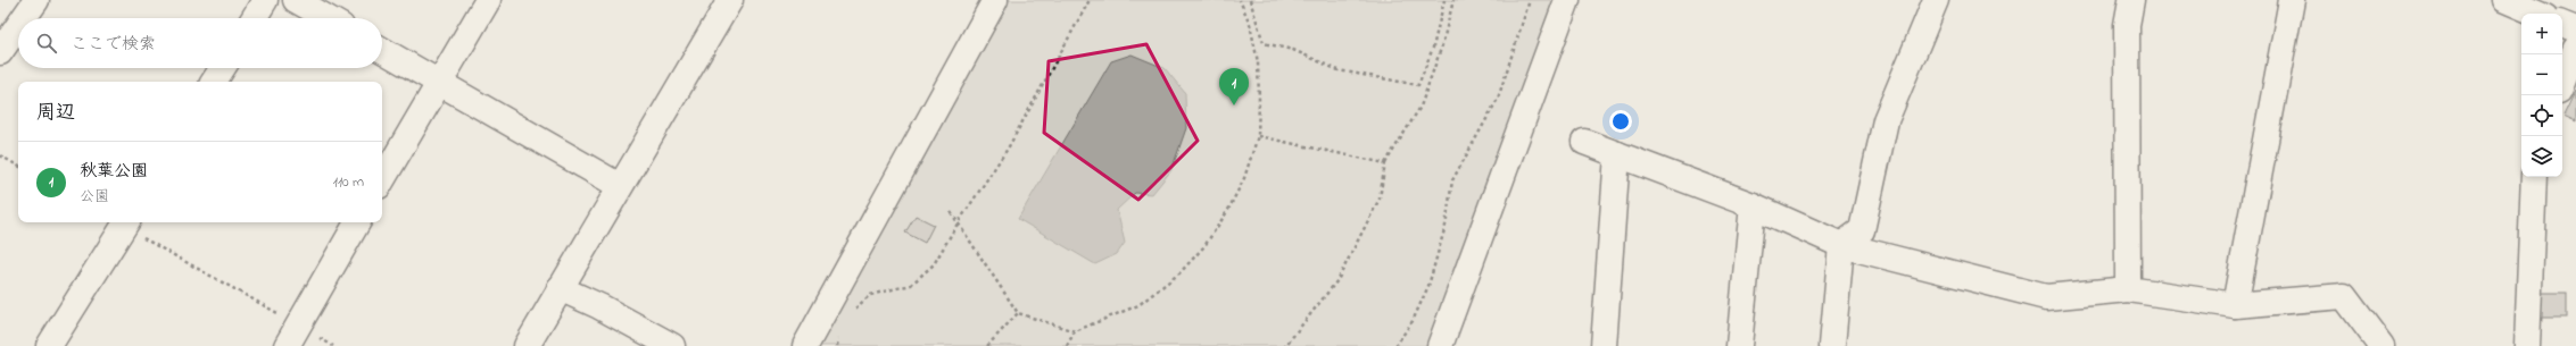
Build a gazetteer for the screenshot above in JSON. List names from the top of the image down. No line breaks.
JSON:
{"page":{"map_buttons":["+","−"],"search":"ここで検索","pins":"1","heading":"周辺","list":[{"mark":"1","name":"秋葉公園","note":"公園","value":"110 m"}]}}
